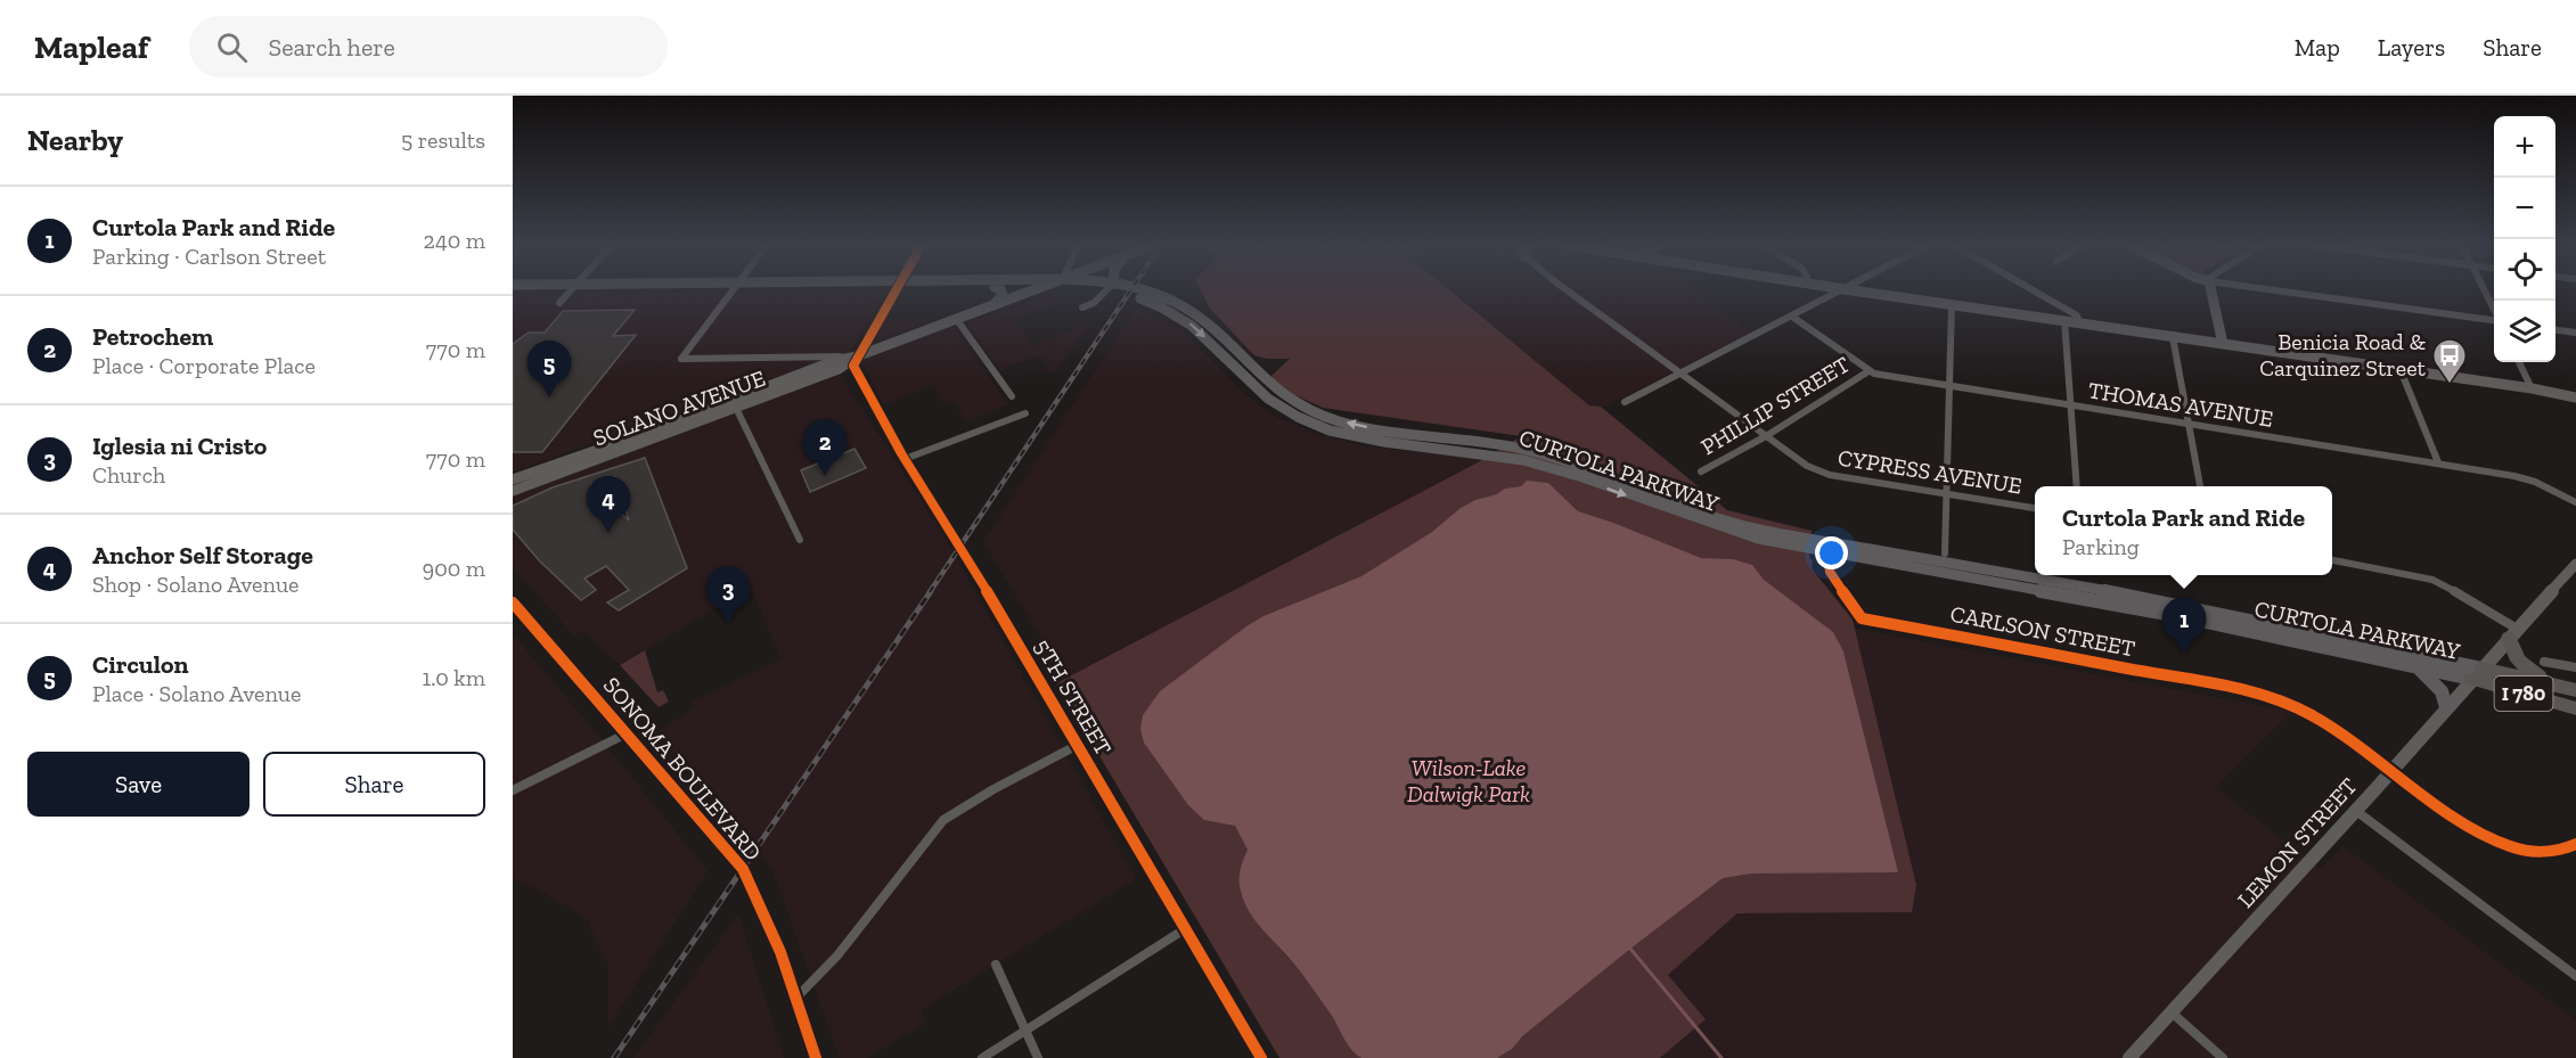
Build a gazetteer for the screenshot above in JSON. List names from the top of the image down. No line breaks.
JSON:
{"streets":{"highway":["CURTOLA PARKWAY","I 780"],"main road":["SOLANO AVENUE","5TH STREET","SONOMA BOULEVARD","LEMON STREET"],"street":["THOMAS AVENUE","PHILLIP STREET","CYPRESS AVENUE","CARLSON STREET"]},"crossings":[["THOMAS AVENUE","PHILLIP STREET"],["PHILLIP STREET","CYPRESS AVENUE"],["SOLANO AVENUE","5TH STREET"],["CURTOLA PARKWAY","CARLSON STREET"],["CURTOLA PARKWAY","LEMON STREET"],["CARLSON STREET","LEMON STREET"]],"parks":["Wilson-Lake Dalwigk Park"],"places":{"bus stop":["Benicia Road & Carquinez Street"]},"page":{"header":"Mapleaf","search":"Search here","nav":["Map","Layers","Share"],"heading":["Nearby","5 results"],"map_buttons":["+","−"],"list":[{"mark":"1","name":"Curtola Park and Ride","note":"Parking · Carlson Street","value":"240 m"},{"mark":"2","name":"Petrochem","note":"Place · Corporate Place","value":"770 m"},{"mark":"3","name":"Iglesia ni Cristo","note":"Church","value":"770 m"},{"mark":"4","name":"Anchor Self Storage","note":"Shop · Solano Avenue","value":"900 m"},{"mark":"5","name":"Circulon","note":"Place · Solano Avenue","value":"1.0 km"}],"pins":["5","2","4","3","1"],"popup":["Curtola Park and Ride","Parking"],"buttons":["Save","Share"]}}
